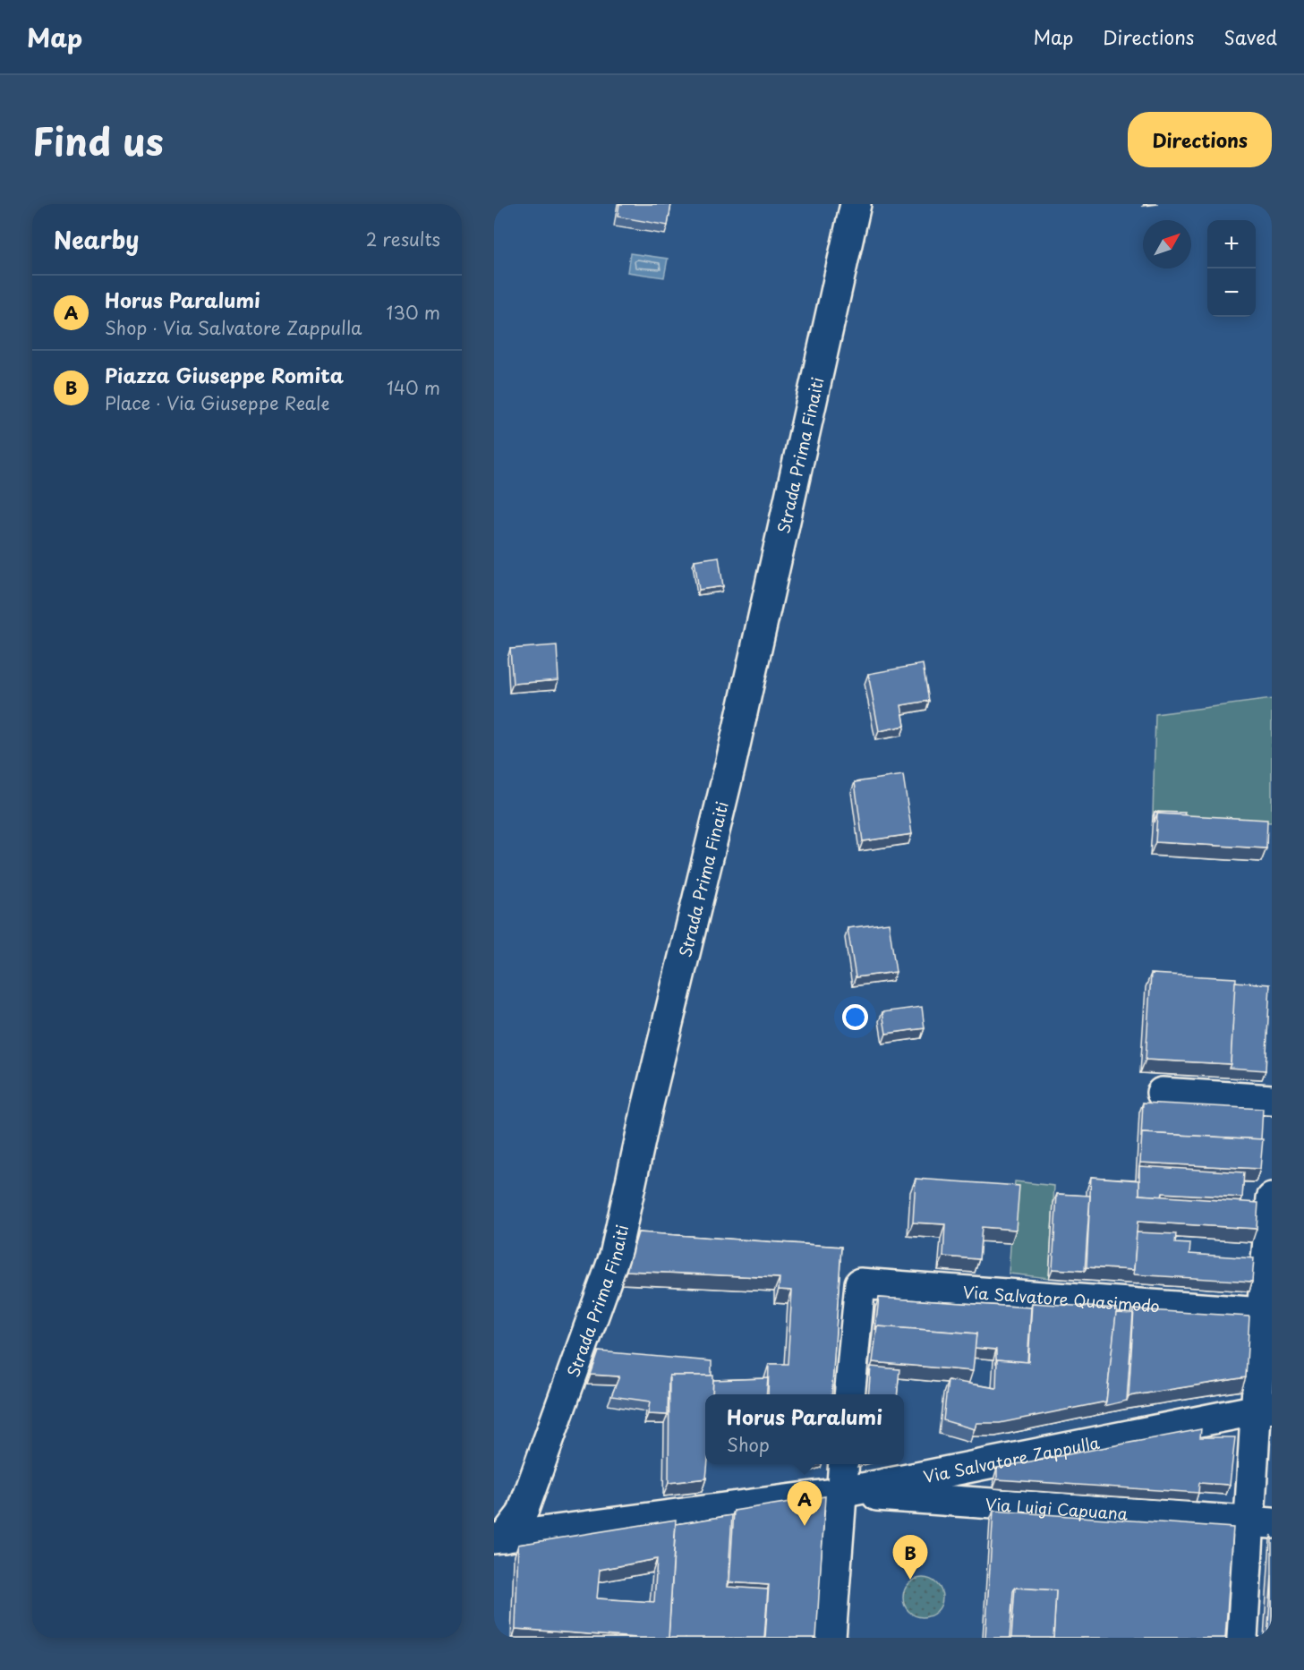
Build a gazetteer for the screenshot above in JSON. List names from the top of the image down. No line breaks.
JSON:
{"streets":{"street":["Strada Prima Finaiti","Via Salvatore Quasimodo","Via Salvatore Zappulla","Via Luigi Capuana"]},"crossings":[["Strada Prima Finaiti","Via Salvatore Zappulla"],["Via Salvatore Zappulla","Via Luigi Capuana"]],"north":"top right","page":{"header":"Map","nav":["Map","Directions","Saved"],"title":"Find us","buttons":"Directions","heading":["Nearby","2 results"],"map_buttons":["+","−"],"list":[{"mark":"A","name":"Horus Paralumi","note":"Shop · Via Salvatore Zappulla","value":"130 m"},{"mark":"B","name":"Piazza Giuseppe Romita","note":"Place · Via Giuseppe Reale","value":"140 m"}],"popup":["Horus Paralumi","Shop"],"pins":["A","B"]}}
